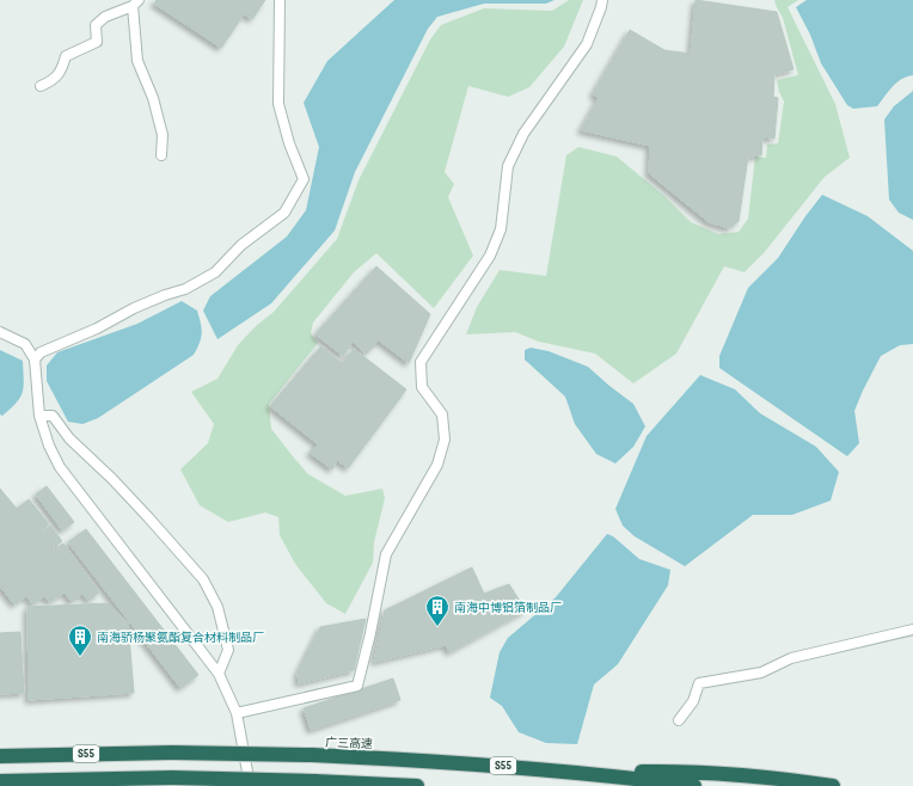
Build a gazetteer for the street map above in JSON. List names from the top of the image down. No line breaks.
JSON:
{"streets":{"highway":["广三高速","S55"]},"places":{"building":["南海中博铝箔制品厂","南海骄杨聚氨酯复合材料制品厂"]}}
